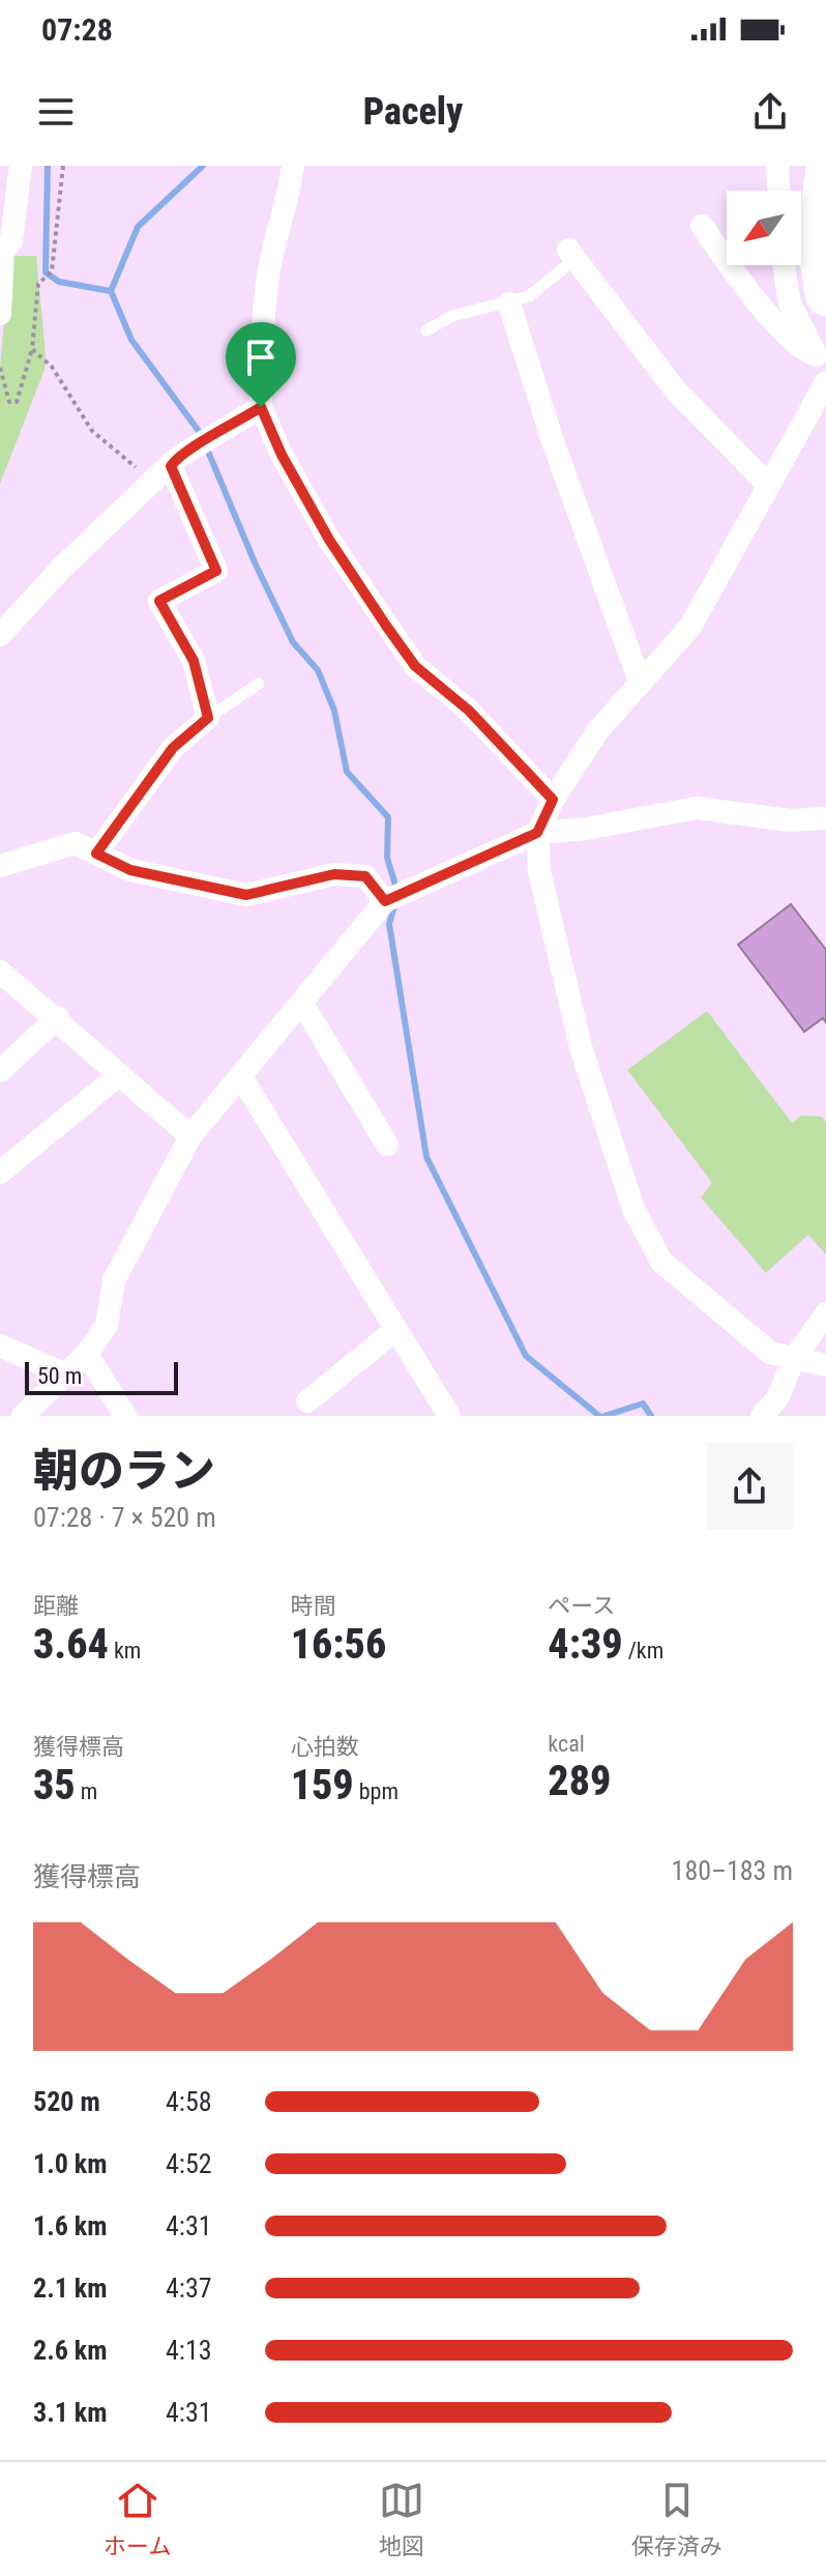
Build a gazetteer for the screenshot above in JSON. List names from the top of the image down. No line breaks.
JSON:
{"scale_bar":"50 m","north":"bottom left","page":{"status":"07:28","header":"Pacely","scale":"50 m","heading":["朝のラン","07:28 · 7 × 520 m"],"stats":[["距離","3.64 km"],["時間","16:56"],["ペース","4:39 /km"],["獲得標高","35 m"],["心拍数","159 bpm"],["kcal","289"]],"chart":["獲得標高","180–183 m"],"list":[{"name":"520 m","note":"4:58"},{"name":"1.0 km","note":"4:52"},{"name":"1.6 km","note":"4:31"},{"name":"2.1 km","note":"4:37"},{"name":"2.6 km","note":"4:13"},{"name":"3.1 km","note":"4:31"}],"tabs":["ホーム","地図","保存済み"]}}
